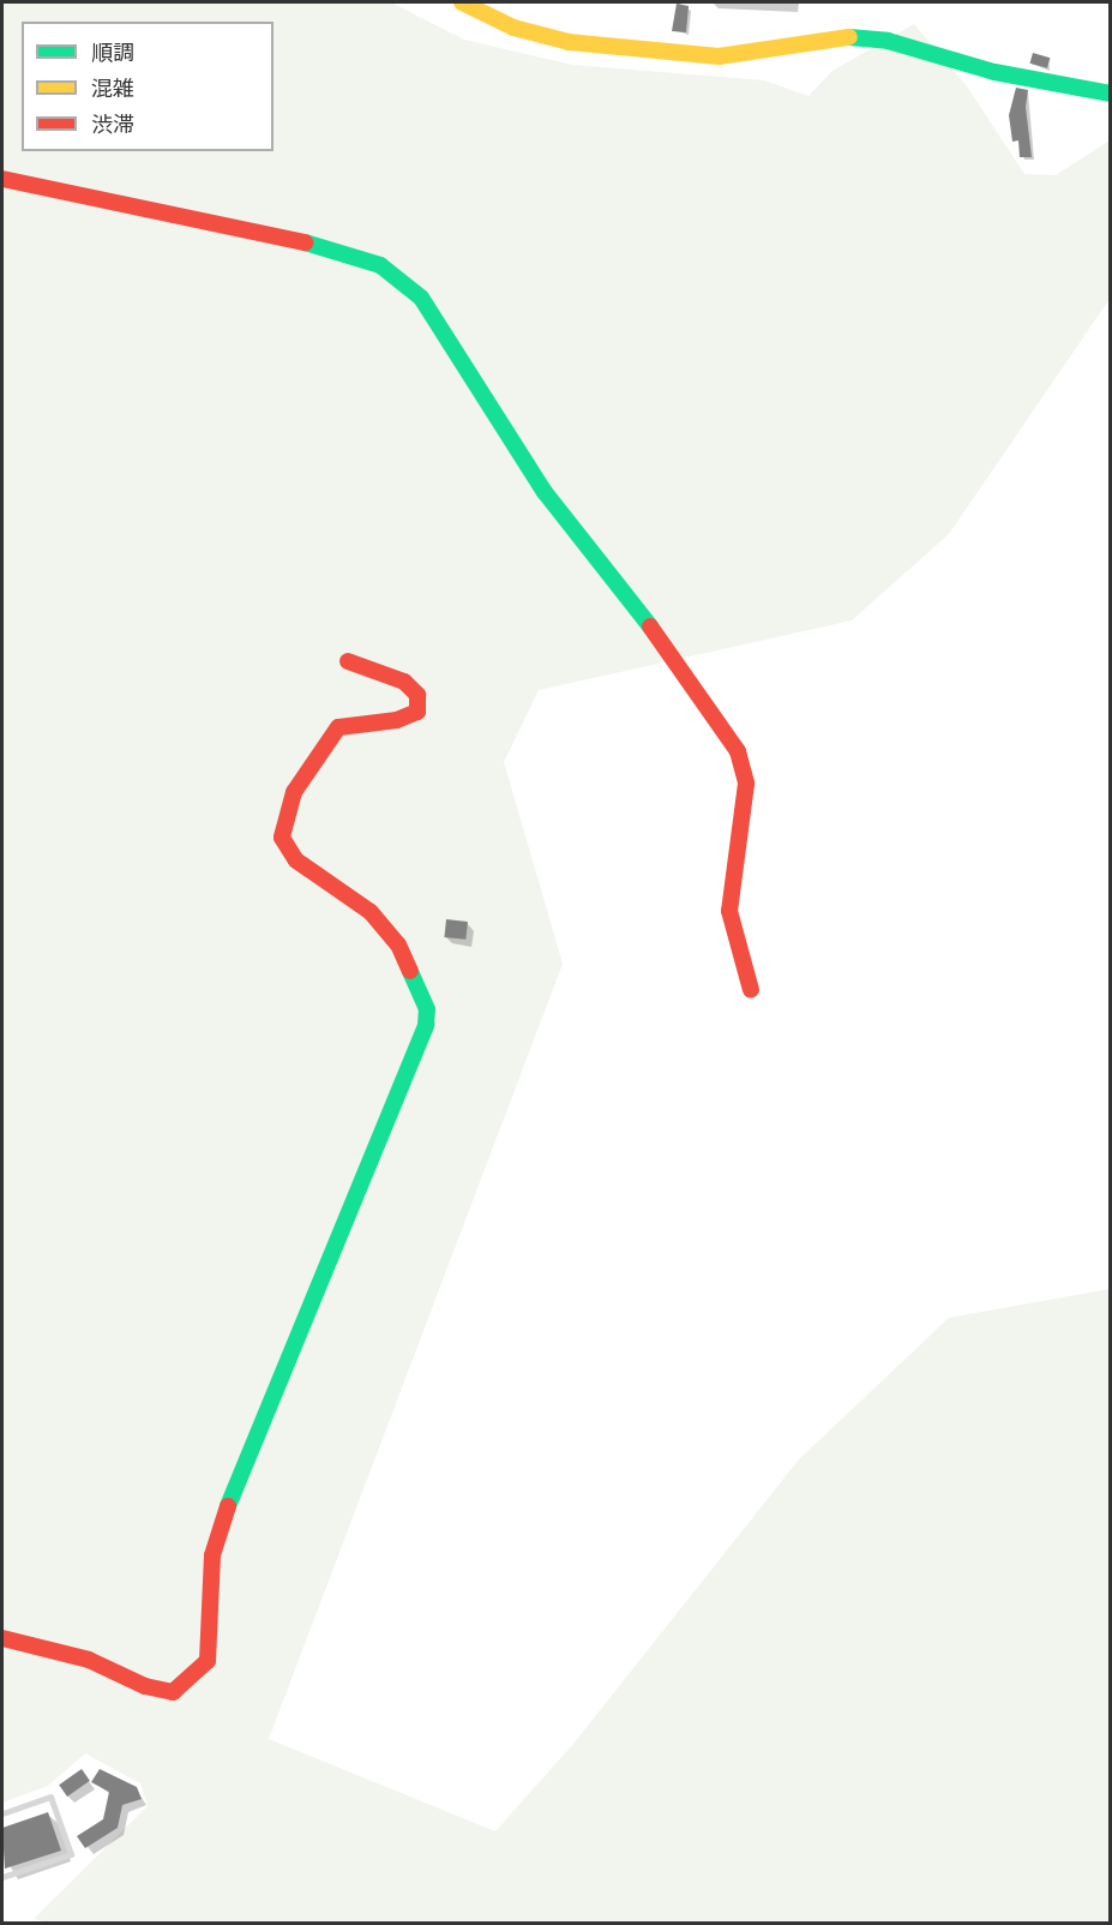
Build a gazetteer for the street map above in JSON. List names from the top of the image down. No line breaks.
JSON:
{"legend":["順調","混雑","渋滞"]}
